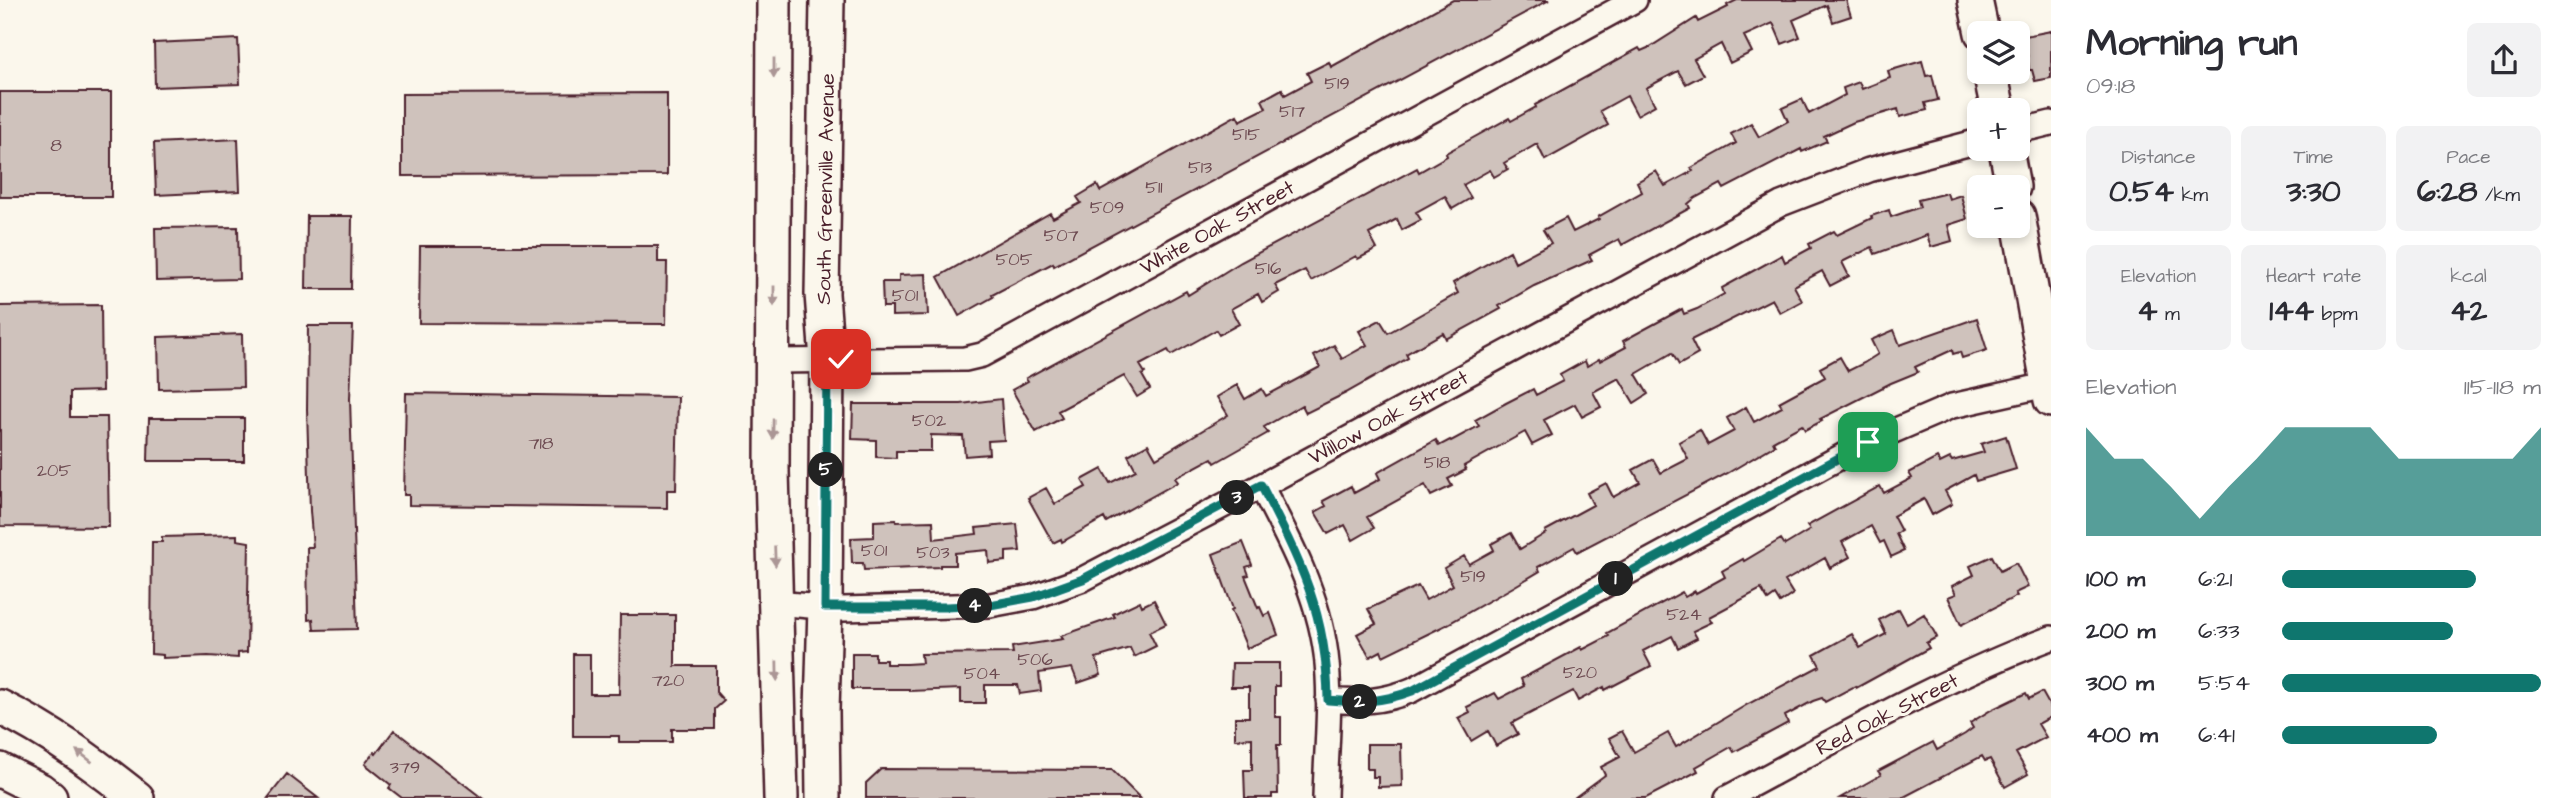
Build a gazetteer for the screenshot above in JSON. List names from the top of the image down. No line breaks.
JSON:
{"streets":{"main road":["South Greenville Avenue"],"street":["White Oak Street","Willow Oak Street","Red Oak Street"]},"crossings":[["South Greenville Avenue","White Oak Street"],["South Greenville Avenue","Willow Oak Street"]],"house_numbers":["519","517","515","8","513","511","509","507","505","516","501","502","718","518","205","501","503","519","524","506","520","504","720","379"],"page":{"heading":["Morning run","09:18"],"map_buttons":["+","−"],"stats":[["Distance","0.54 km"],["Time","3:30"],["Pace","6:28 /km"],["Elevation","4 m"],["Heart rate","144 bpm"],["kcal","42"]],"chart":["Elevation","115–118 m"],"pins":["5","3","1","4","2"],"list":[{"name":"100 m","note":"6:21"},{"name":"200 m","note":"6:33"},{"name":"300 m","note":"5:54"},{"name":"400 m","note":"6:41"}]}}
